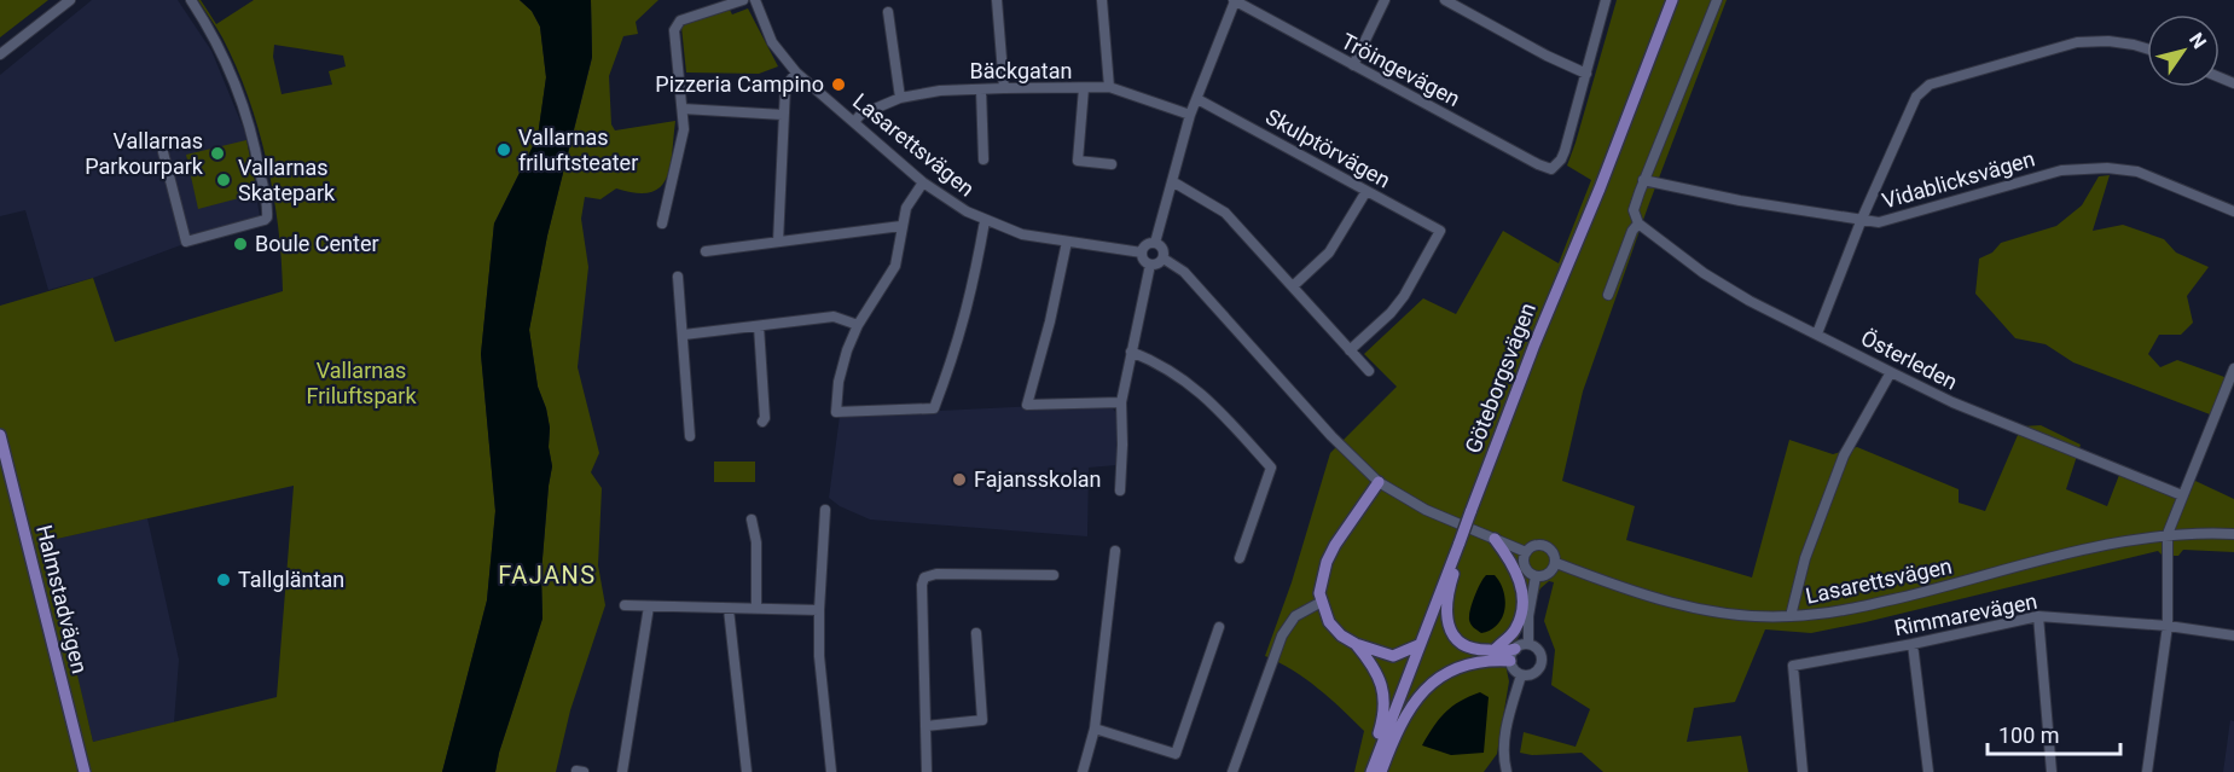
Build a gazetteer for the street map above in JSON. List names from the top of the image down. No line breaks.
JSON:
{"streets":{"main road":["Göteborgsvägen","Halmstadvägen"],"street":["Tröingevägen","Bäckgatan","Lasarettsvägen","Skulptörvägen","Vidablicksvägen","Österleden","Rimmarevägen"]},"crossings":[["Bäckgatan","Lasarettsvägen"]],"districts":["FAJANS"],"parks":["Vallarnas Friluftspark"],"places":["Pizzeria Campino","Vallarnas friluftsteater","Vallarnas Parkourpark","Vallarnas Skatepark","Boule Center","Fajansskolan","Tallgläntan"],"scale_bar":"100 m","north":"top right"}
